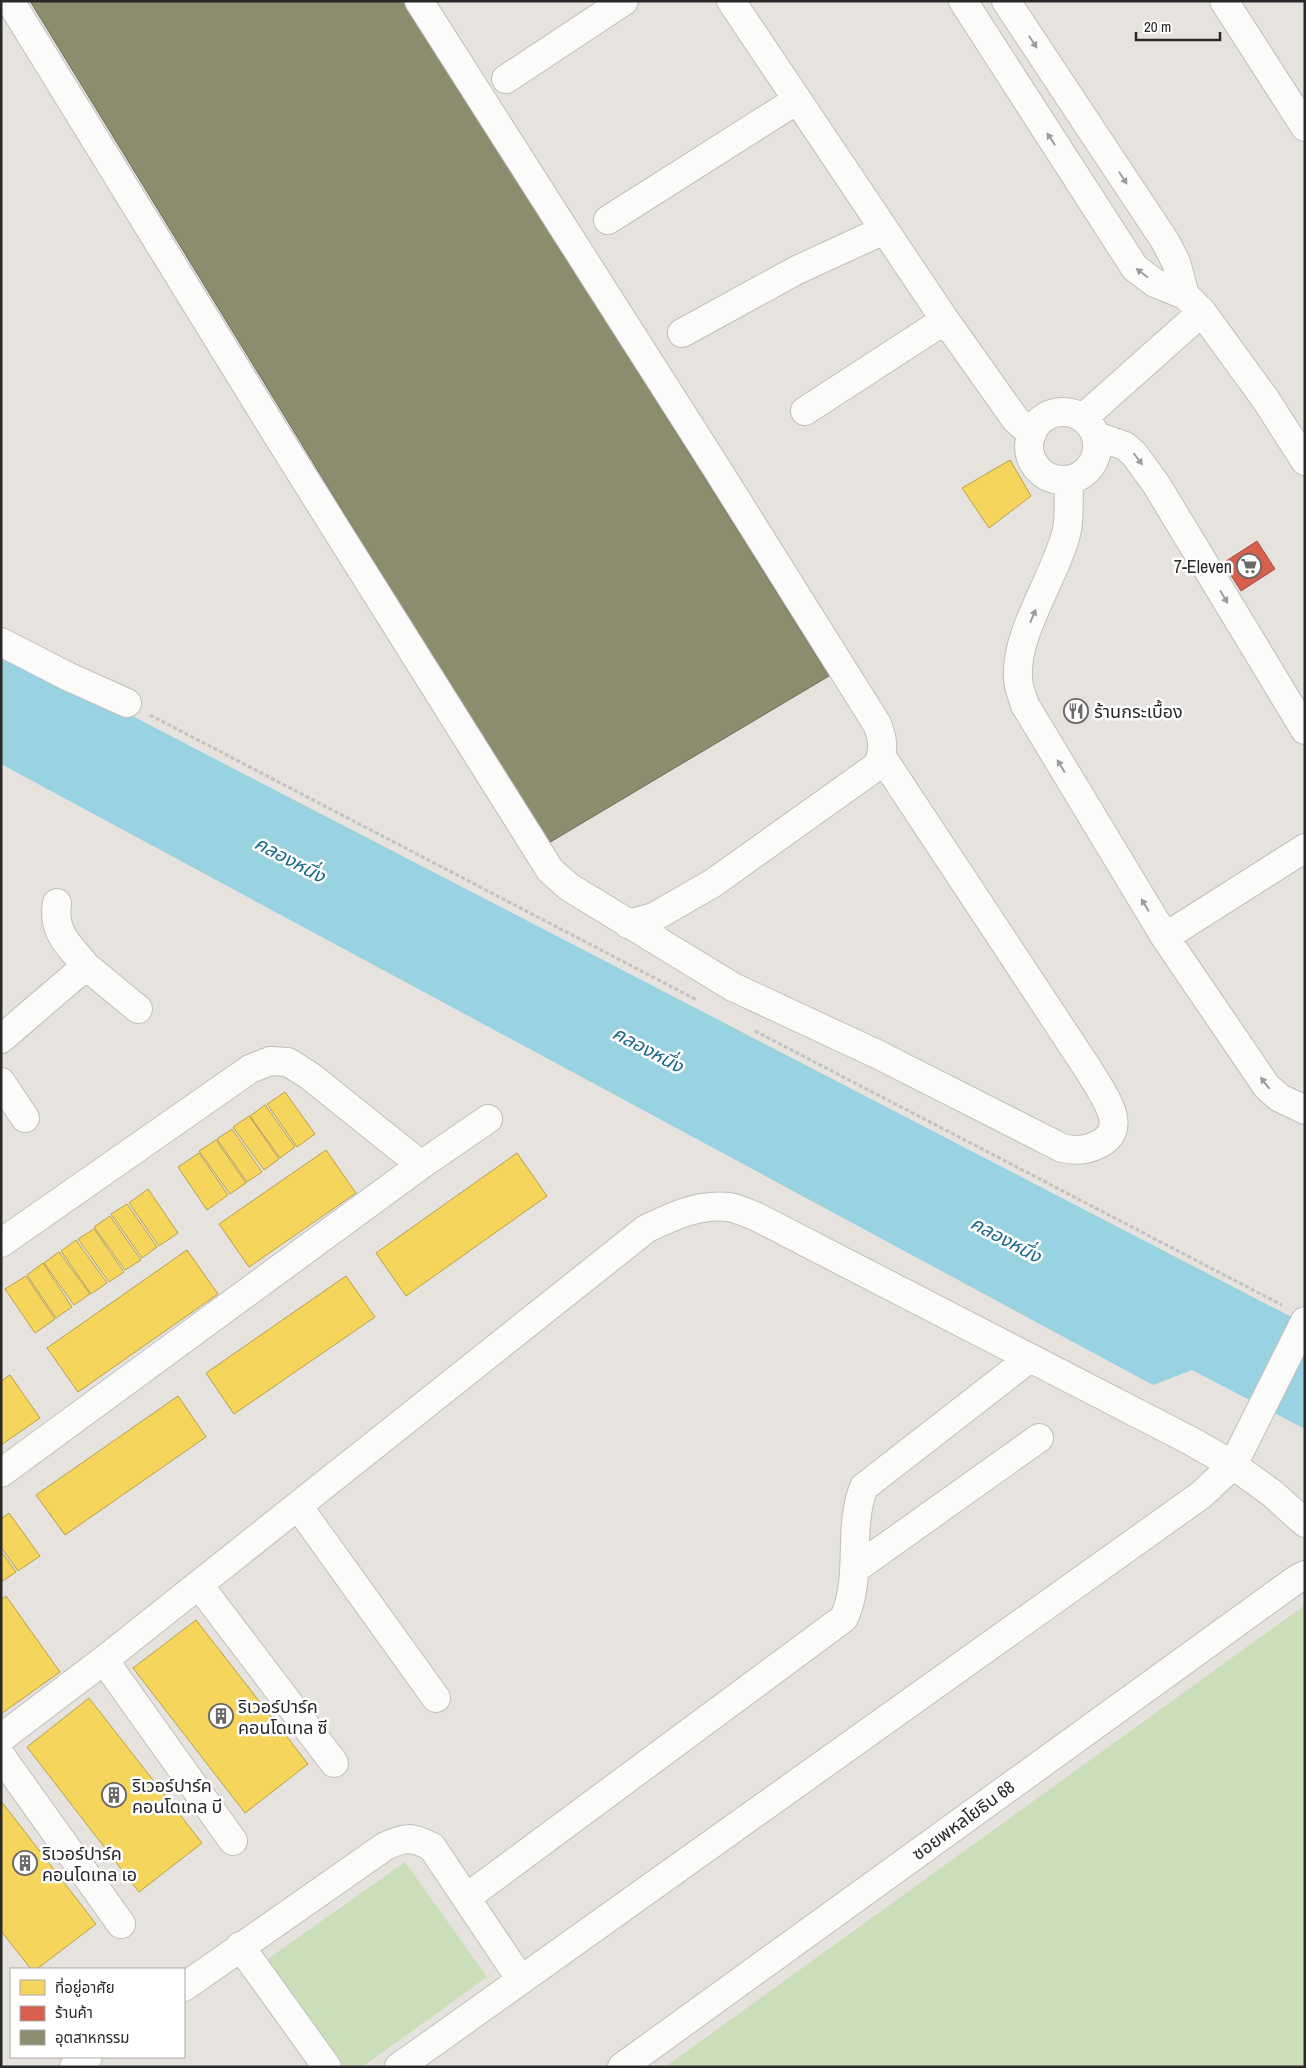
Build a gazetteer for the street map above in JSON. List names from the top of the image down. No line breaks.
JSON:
{"streets":{"street":["ซอยพหลโยธิน 68"]},"water":["คลองหนึ่ง"],"places":{"supermarket":["7-Eleven"],"restaurant":["ร้านกระเบื้อง"],"building":["ริเวอร์ปาร์ค คอนโดเทล ซี","ริเวอร์ปาร์ค คอนโดเทล บี","ริเวอร์ปาร์ค คอนโดเทล เอ"]},"legend":["ที่อยู่อาศัย","ร้านค้า","อุตสาหกรรม"],"scale_bar":"20 m"}
